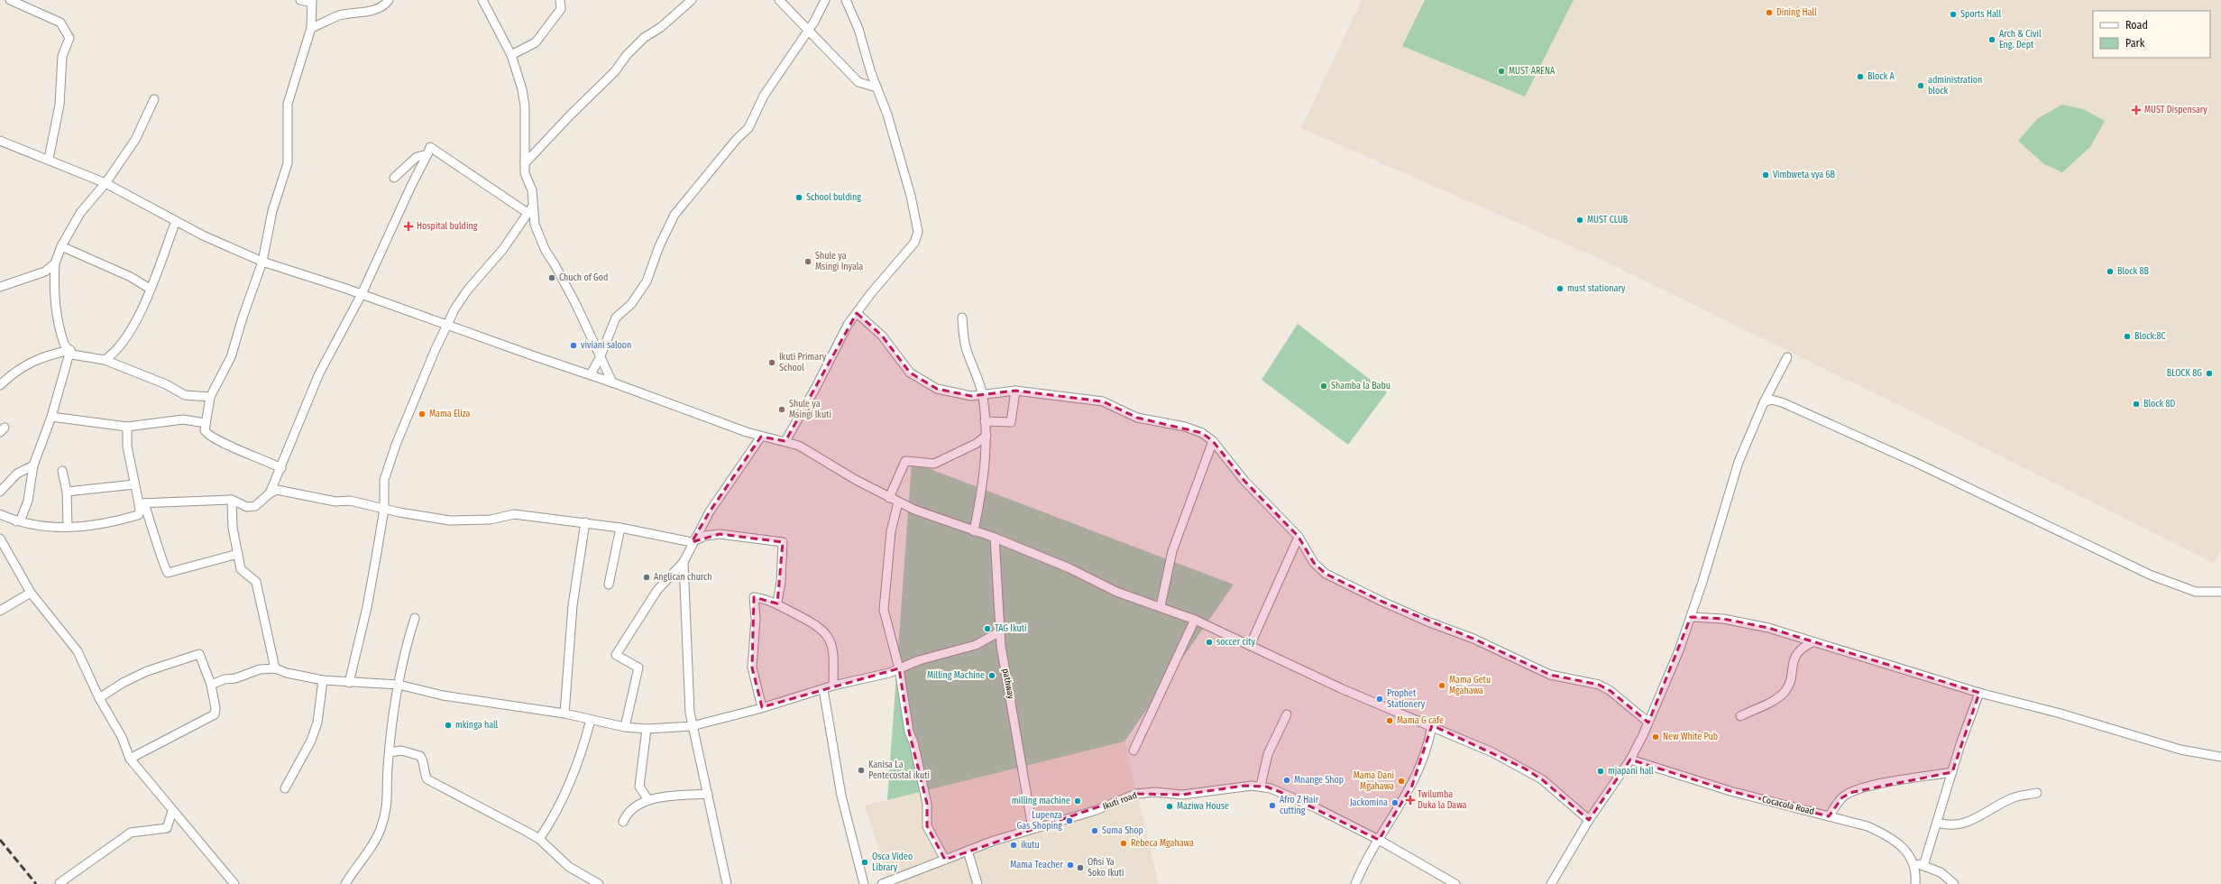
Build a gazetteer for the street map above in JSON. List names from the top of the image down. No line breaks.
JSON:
{"streets":{"street":["pathway","Ikuti road","Cocacola Road"]},"crossings":[["pathway","Ikuti road"]],"places":{"other":["Dining Hall","Sports Hall","Arch & Civil Eng. Dept","MUST ARENA","Block A","administration block","Vimbweta vya 6B","School bulding","MUST CLUB","Shule ya Msingi Inyala","Block 8B","Chuch of God","must stationary","Block:8C","viviani saloon","Ikuti Primary School","BLOCK 8G","Shamba la Babu","Block 8D","Shule ya Msingi Ikuti","Mama Eliza","Anglican church","TAG Ikuti","soccer city","Milling Machine","Mama Getu Mgahawa","Prophet Stationery","Mama G cafe","mkinga hall","New White Pub","Kanisa La Pentecostal ikuti","mjapani hall","Mnange Shop","Mama Dani Mgahawa","milling machine","Jackomina","Afro Z Hair cutting","Maziwa House","Lupenza Gas Shoping","Suma Shop","Rebeca Mgahawa","ikutu","Osca Video Library","Mama Teacher","Ofisi Ya Soko Ikuti"],"health":["MUST Dispensary","Hospital bulding","Twilumba Duka la Dawa"]},"legend":["Road","Park"]}
